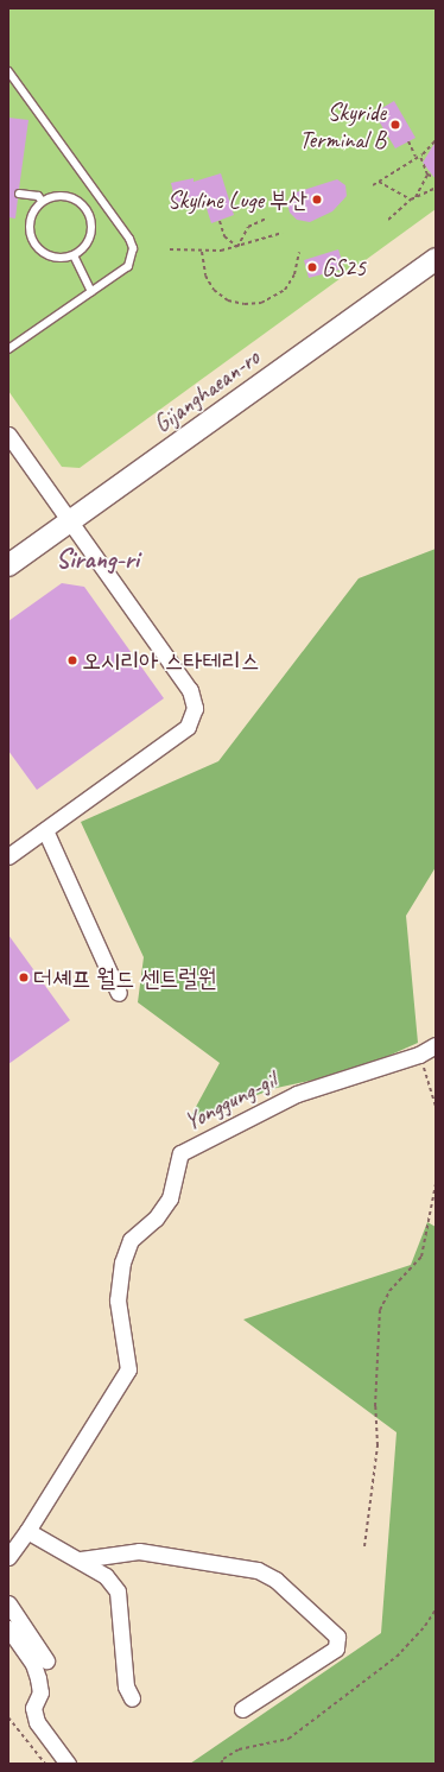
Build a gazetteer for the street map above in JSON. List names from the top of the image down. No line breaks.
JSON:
{"streets":{"main road":["Gijanghaean-ro"],"street":["Yonggung-gil"]},"districts":["Sirang-ri"],"places":["Skyride Terminal B","Skyline Luge 부산","GS25","오시리아 스타테리스","더셰프 월드 센트럴원"]}
